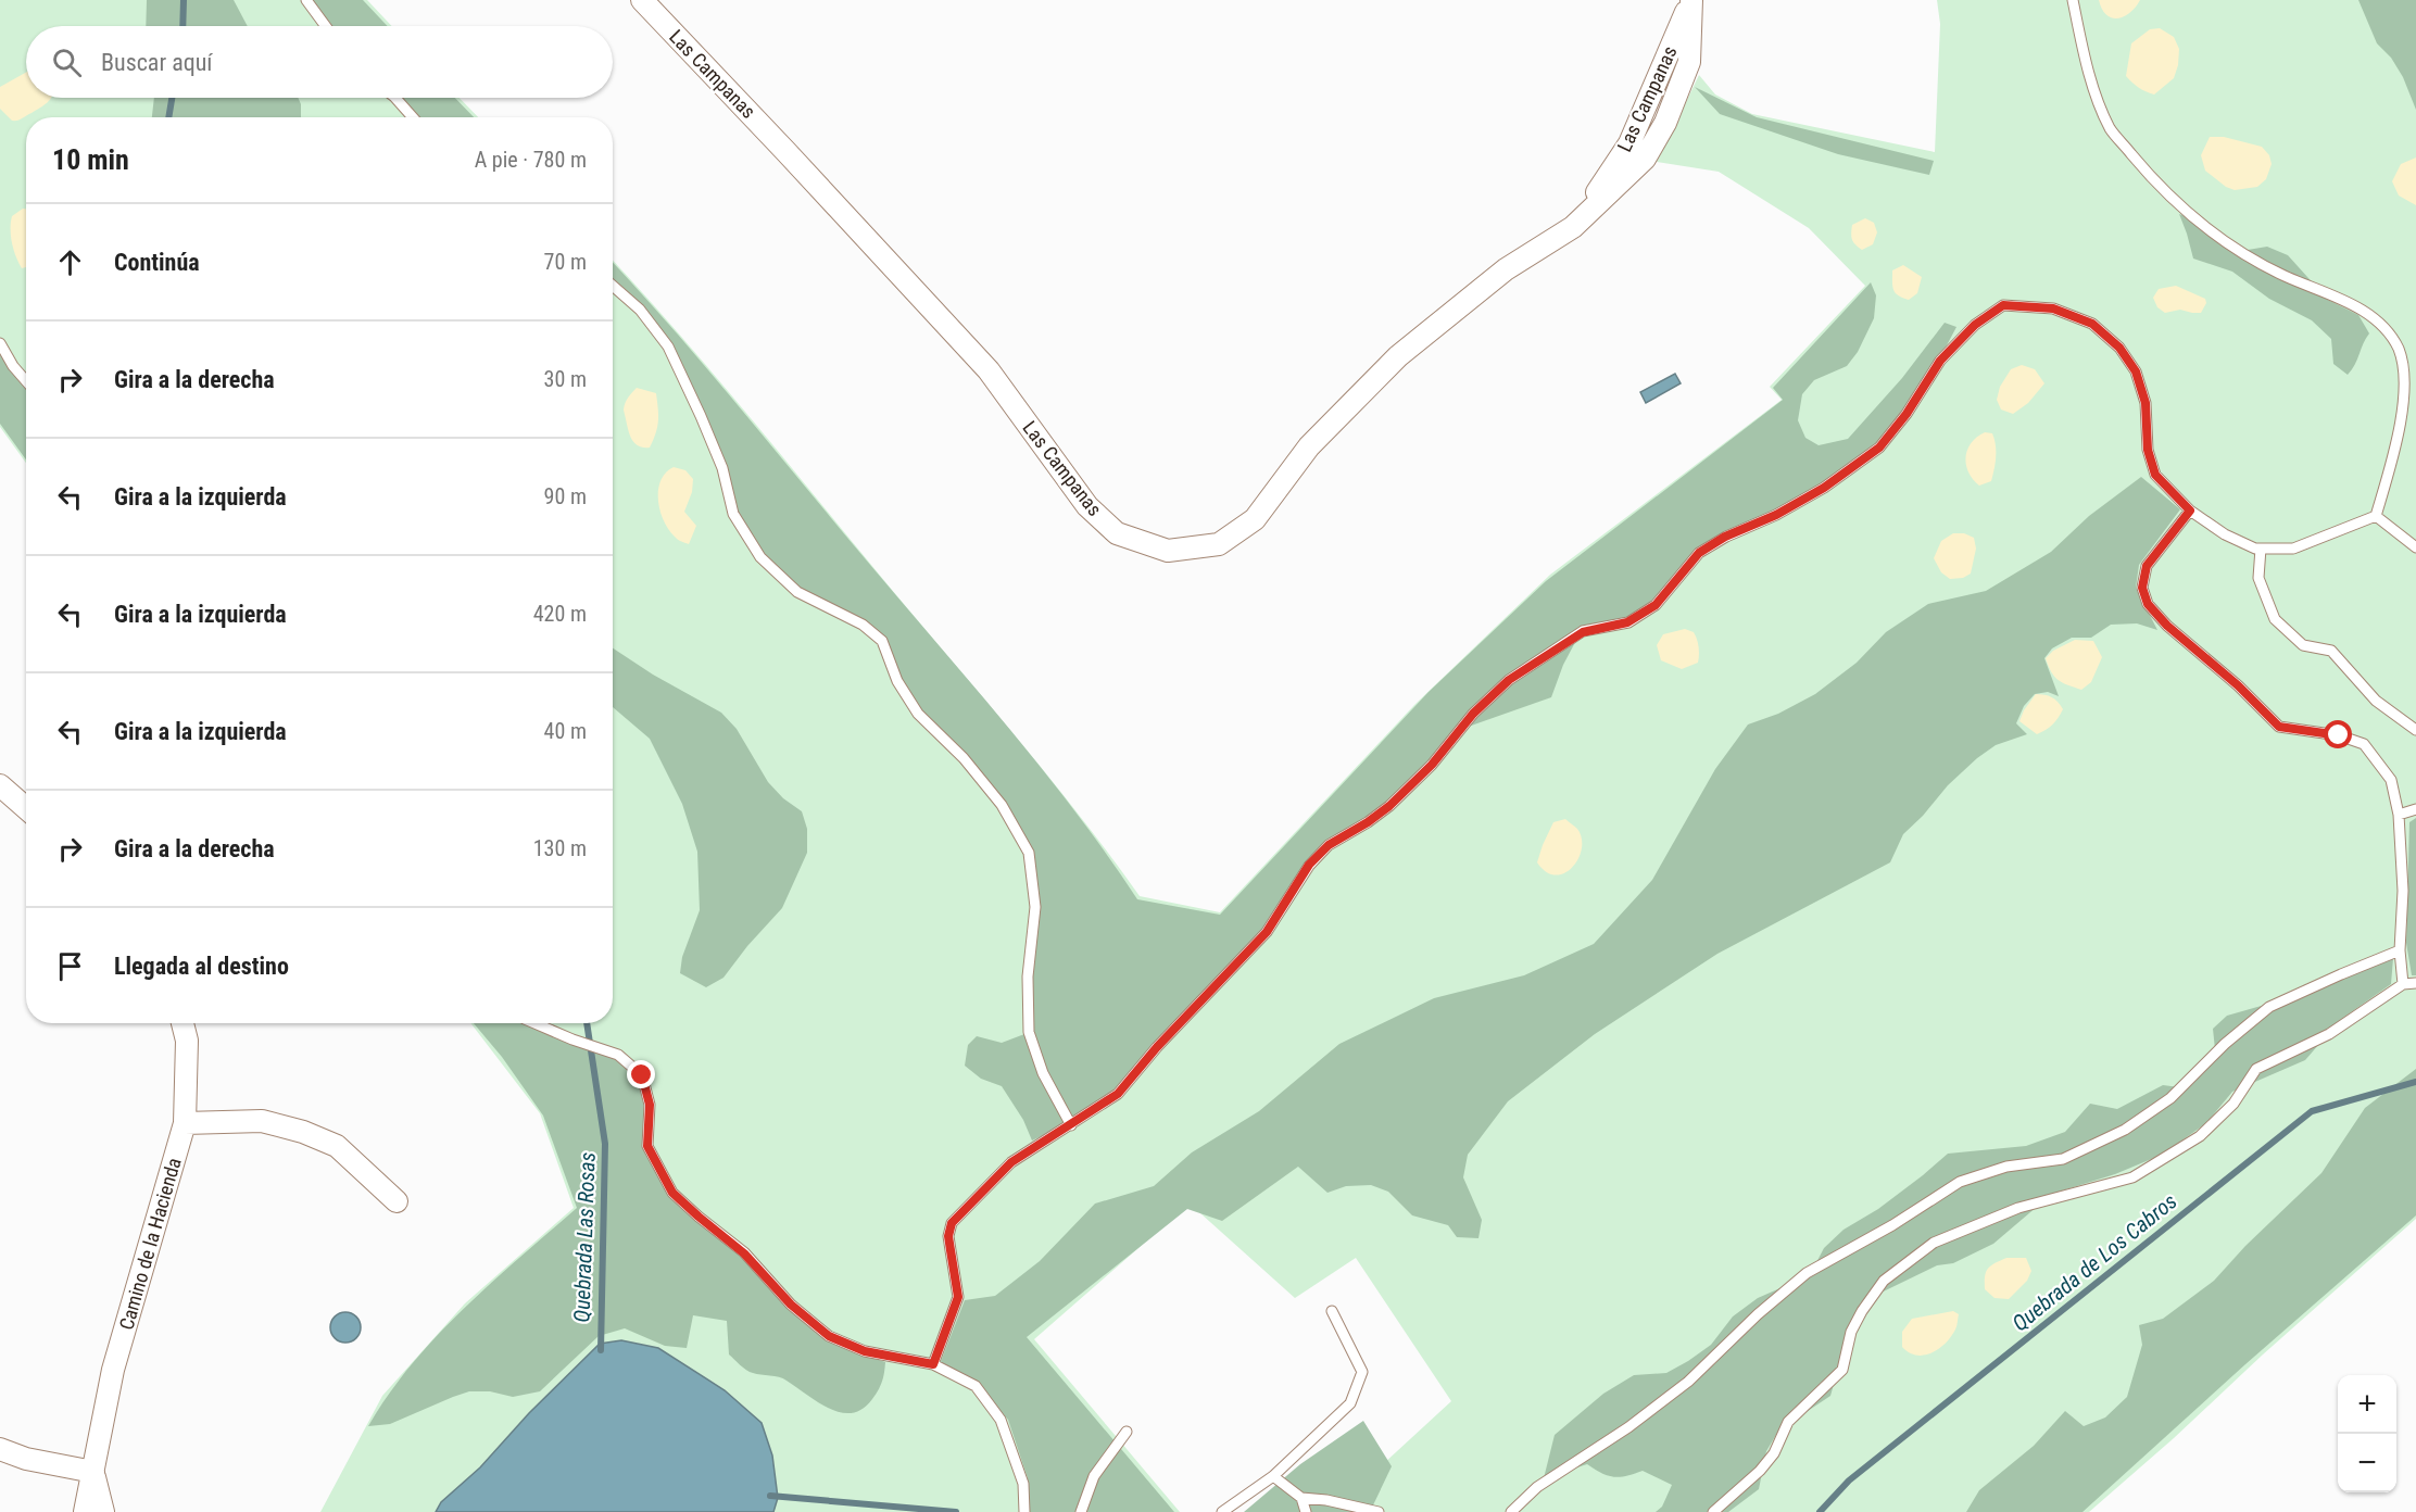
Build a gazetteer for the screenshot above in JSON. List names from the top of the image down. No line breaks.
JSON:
{"streets":{"street":["Las Campanas","Camino de la Hacienda"]},"water":["Quebrada Las Rosas","Quebrada de Los Cabros"],"page":{"search":"Buscar aquí","heading":["10 min","A pie · 780 m"],"list":[["Continúa","70 m"],["Gira a la derecha","30 m"],["Gira a la izquierda","90 m"],["Gira a la izquierda","420 m"],["Gira a la izquierda","40 m"],["Gira a la derecha","130 m"],"Llegada al destino"],"map_buttons":["+","−"]}}
